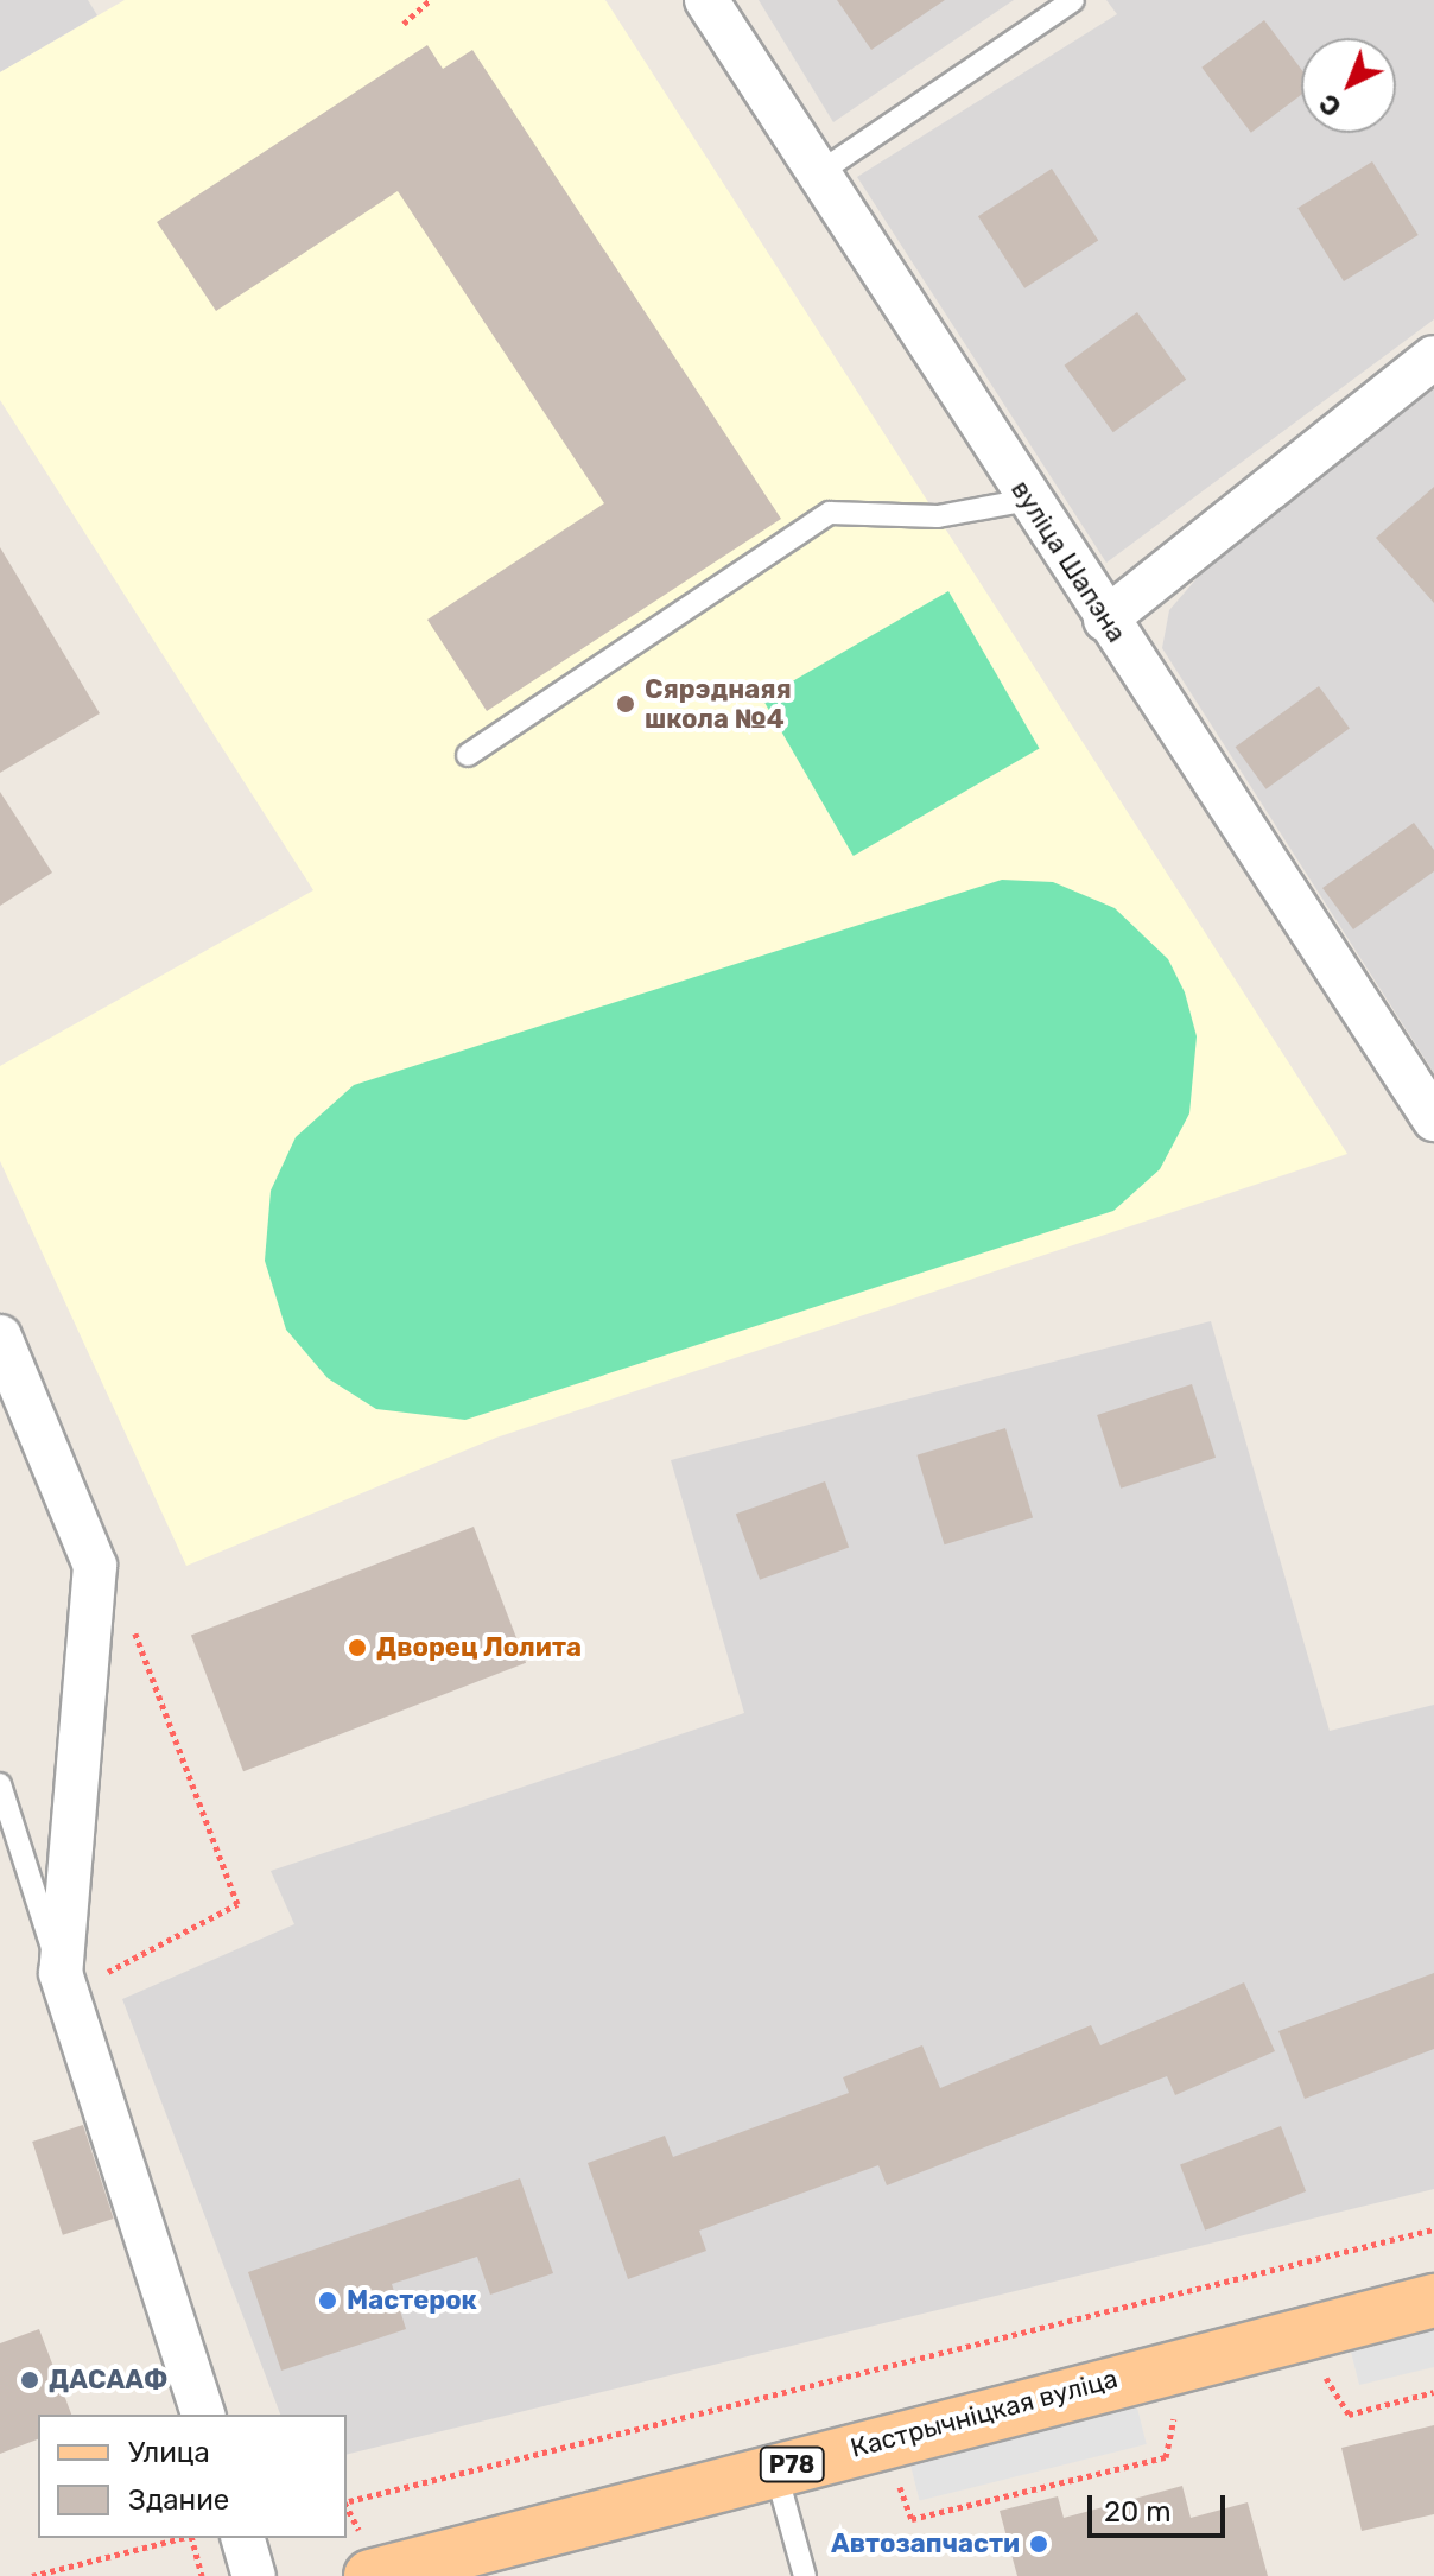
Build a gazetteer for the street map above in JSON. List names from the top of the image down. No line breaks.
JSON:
{"streets":{"main road":["Кастрычніцкая вуліца","Р78"],"street":["вуліца Шапэна"]},"places":["Сярэднаяя школа №4","Дворец Лолита","Мастерок","ДАСААФ","Автозапчасти"],"legend":["Улица","Здание"],"scale_bar":"20 m","north":"bottom left"}
